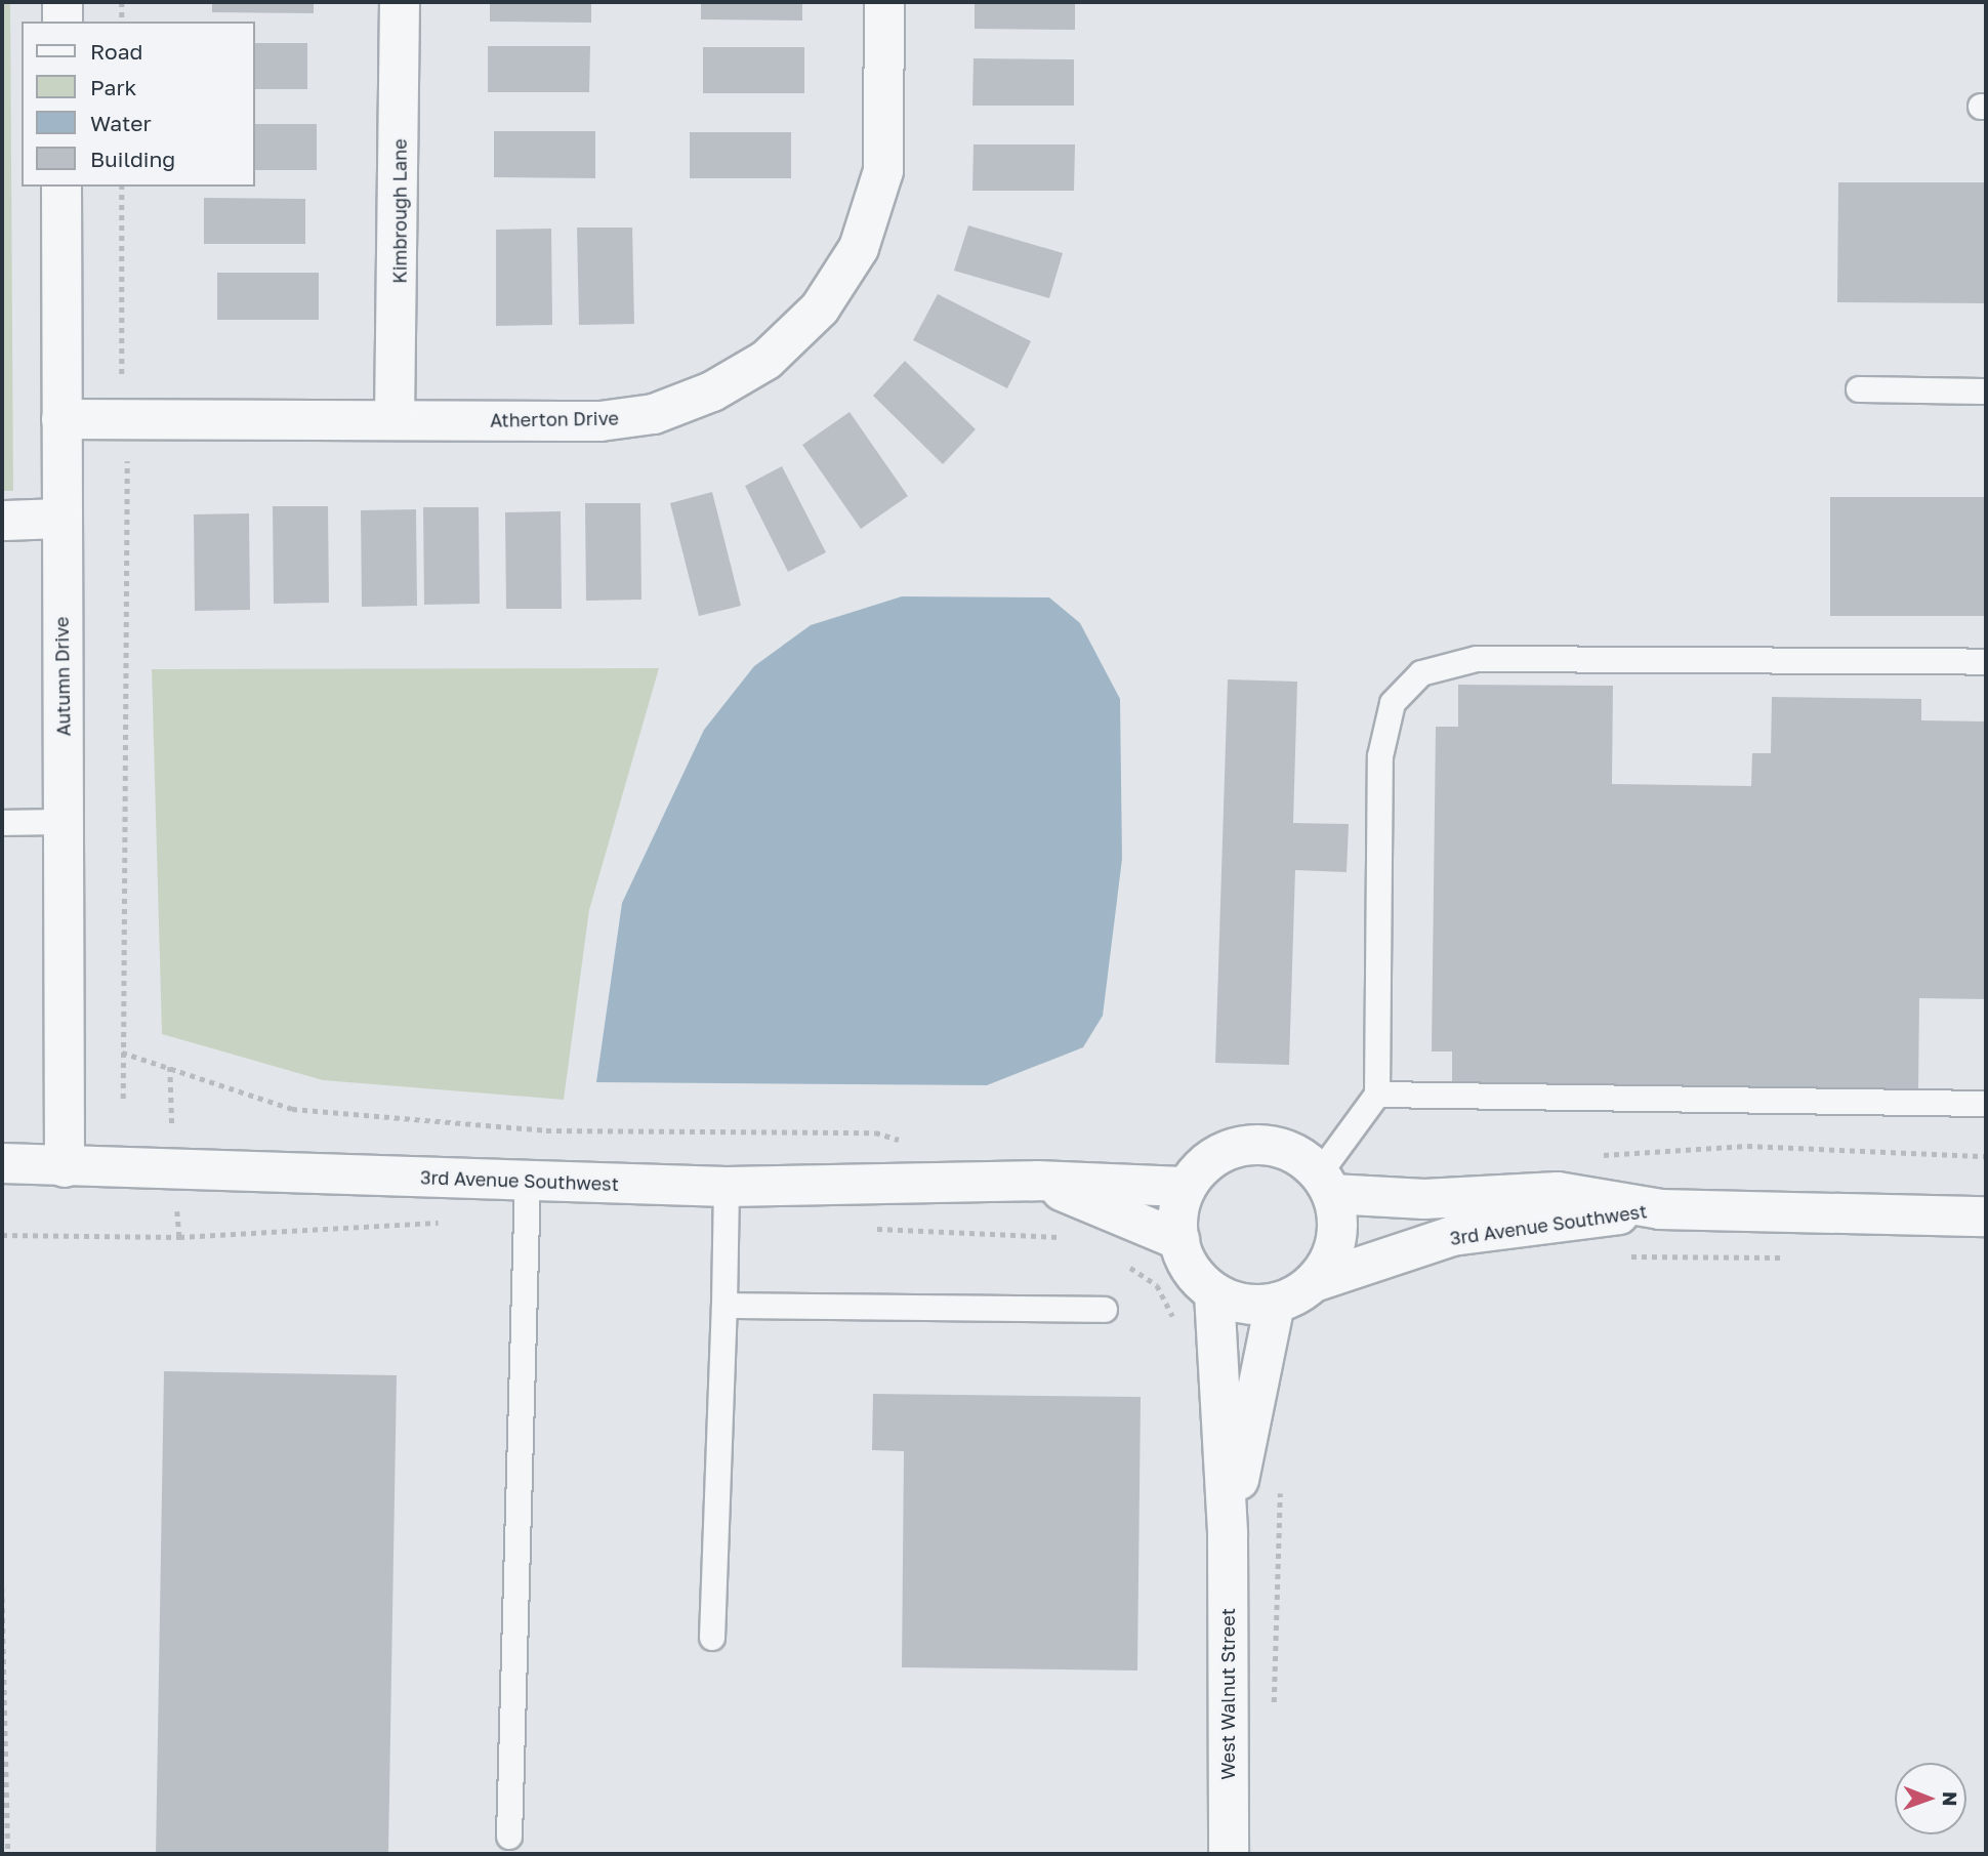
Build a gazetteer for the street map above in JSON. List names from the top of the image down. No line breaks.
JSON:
{"streets":{"street":["Kimbrough Lane","Atherton Drive","Autumn Drive","3rd Avenue Southwest","West Walnut Street"]},"crossings":[["Kimbrough Lane","Atherton Drive"],["Atherton Drive","Autumn Drive"],["Autumn Drive","3rd Avenue Southwest"],["3rd Avenue Southwest","West Walnut Street"]],"legend":["Road","Park","Water","Building"],"north":"right"}
